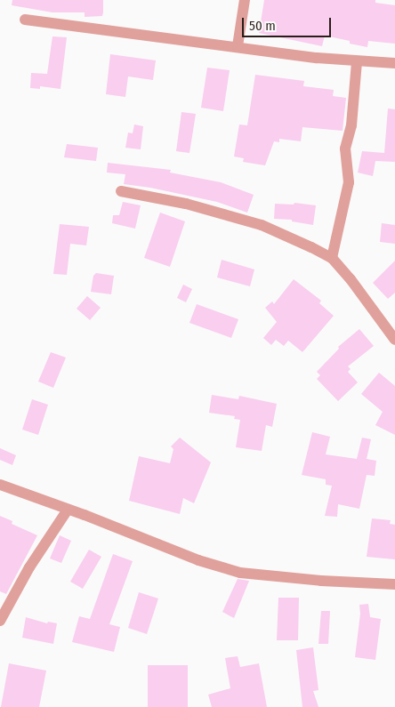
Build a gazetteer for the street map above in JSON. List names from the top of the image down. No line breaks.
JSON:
{"scale_bar":"50 m"}
